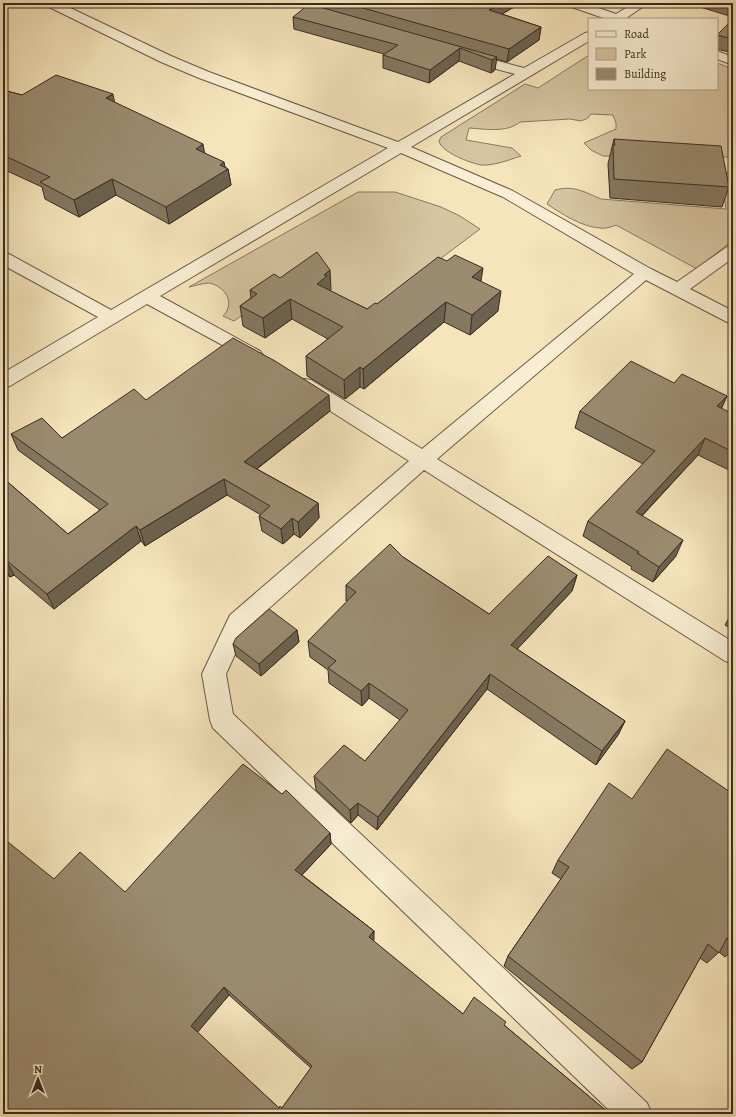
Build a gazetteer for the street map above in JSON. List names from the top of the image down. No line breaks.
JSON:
{"legend":["Road","Park","Building"],"north":"top"}
